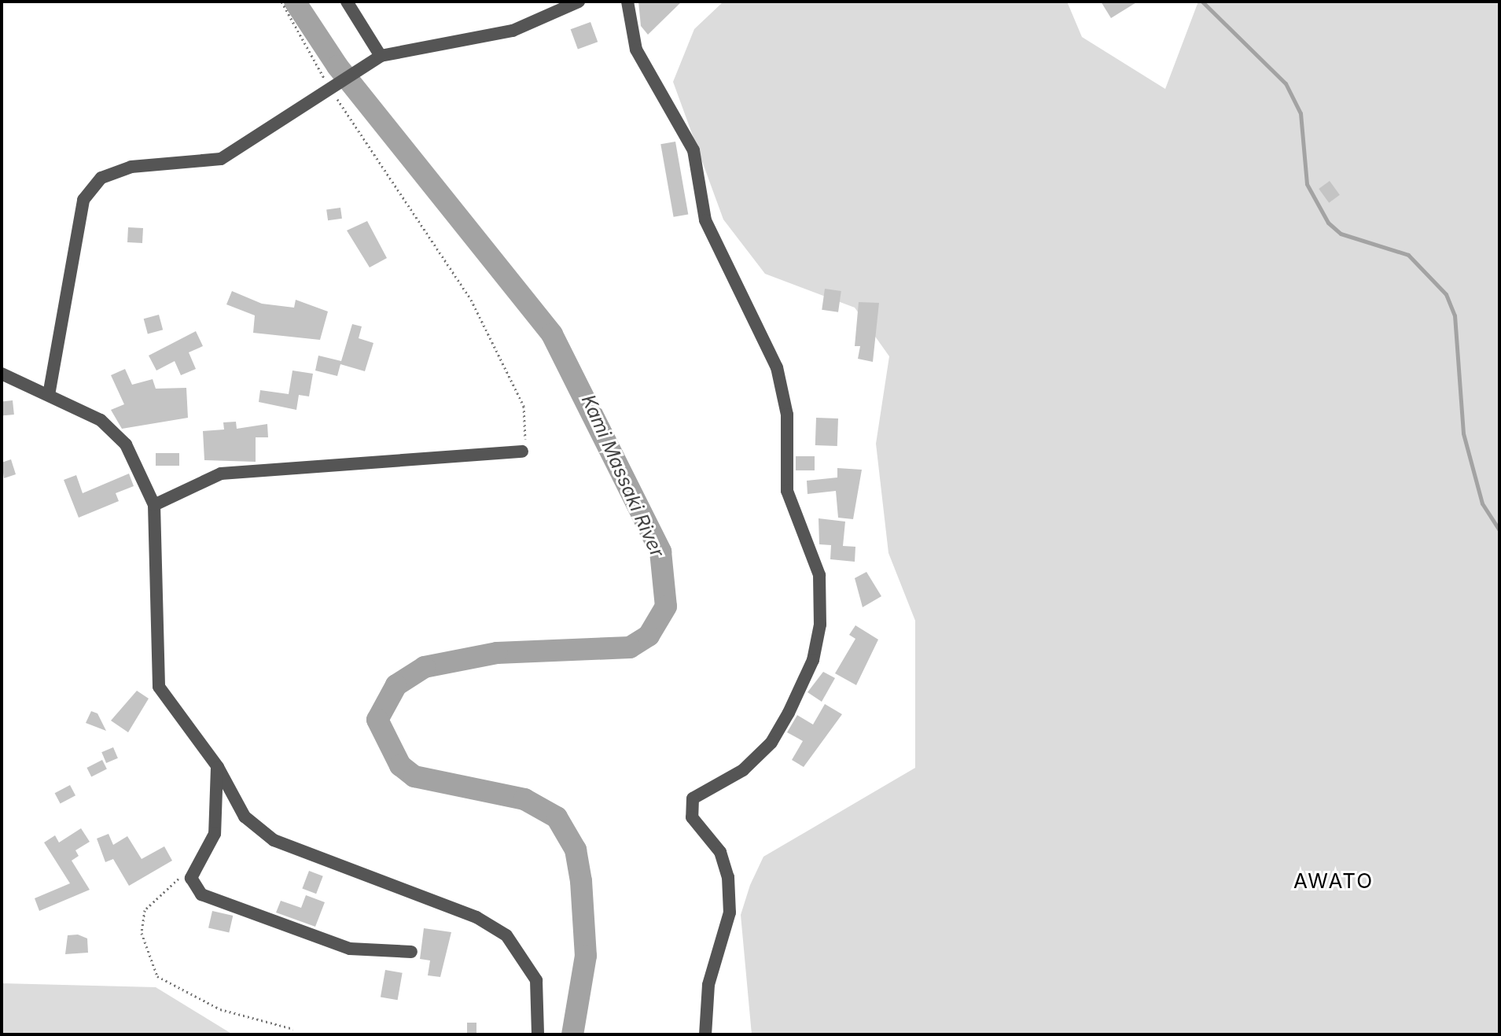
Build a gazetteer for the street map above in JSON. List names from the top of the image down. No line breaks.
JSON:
{"districts":["AWATO"],"water":["Kami Massaki River"]}
